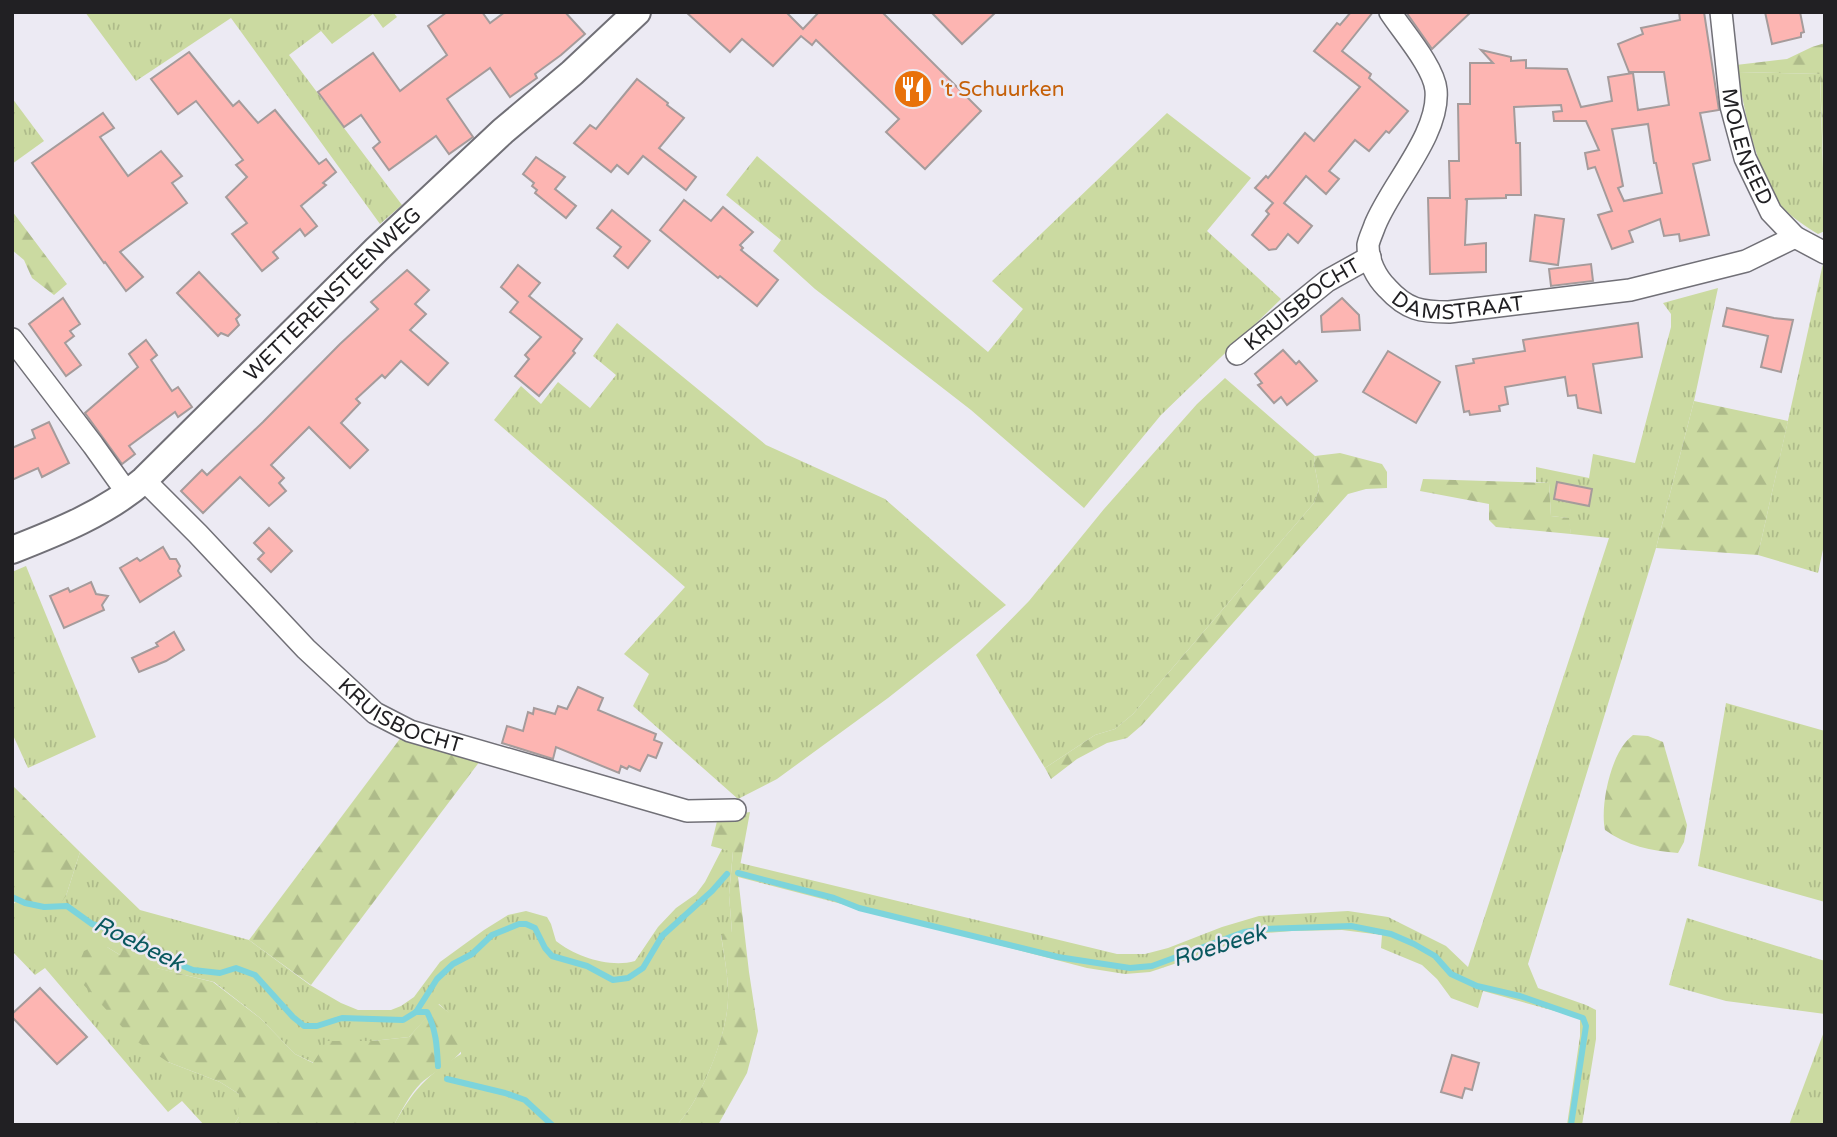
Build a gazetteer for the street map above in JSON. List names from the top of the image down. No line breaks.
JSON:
{"streets":{"street":["MOLENEED","WETTERENSTEENWEG","DAMSTRAAT","KRUISBOCHT"]},"crossings":[["MOLENEED","DAMSTRAAT"],["WETTERENSTEENWEG","KRUISBOCHT"],["DAMSTRAAT","KRUISBOCHT"]],"water":["Roebeek"],"places":{"restaurant":["'t Schuurken"]}}
